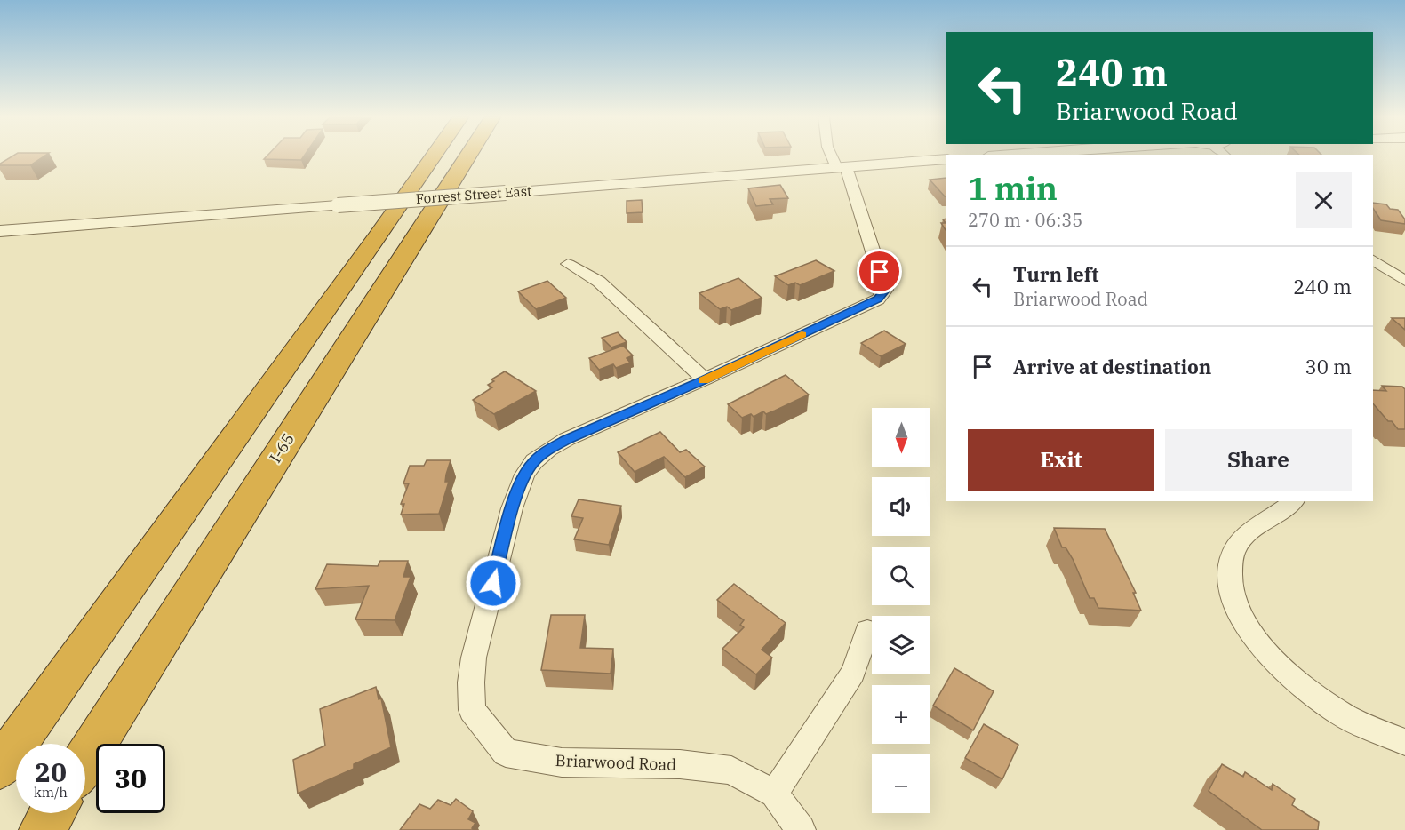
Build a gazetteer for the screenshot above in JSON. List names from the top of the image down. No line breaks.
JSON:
{"streets":{"highway":["I-65"],"street":["Forrest Street East","Briarwood Road"]},"crossings":[["Forrest Street East","Briarwood Road"]],"north":"bottom","page":{"turn":["240 m","Briarwood Road"],"heading":["1 min","270 m · 06:35"],"list":[{"name":"Turn left","note":"Briarwood Road","value":"240 m"},{"name":"Arrive at destination","value":"30 m"}],"map_buttons":["+","−"],"buttons":["Exit","Share"],"speed":"20 km/h","limit":"30"}}
